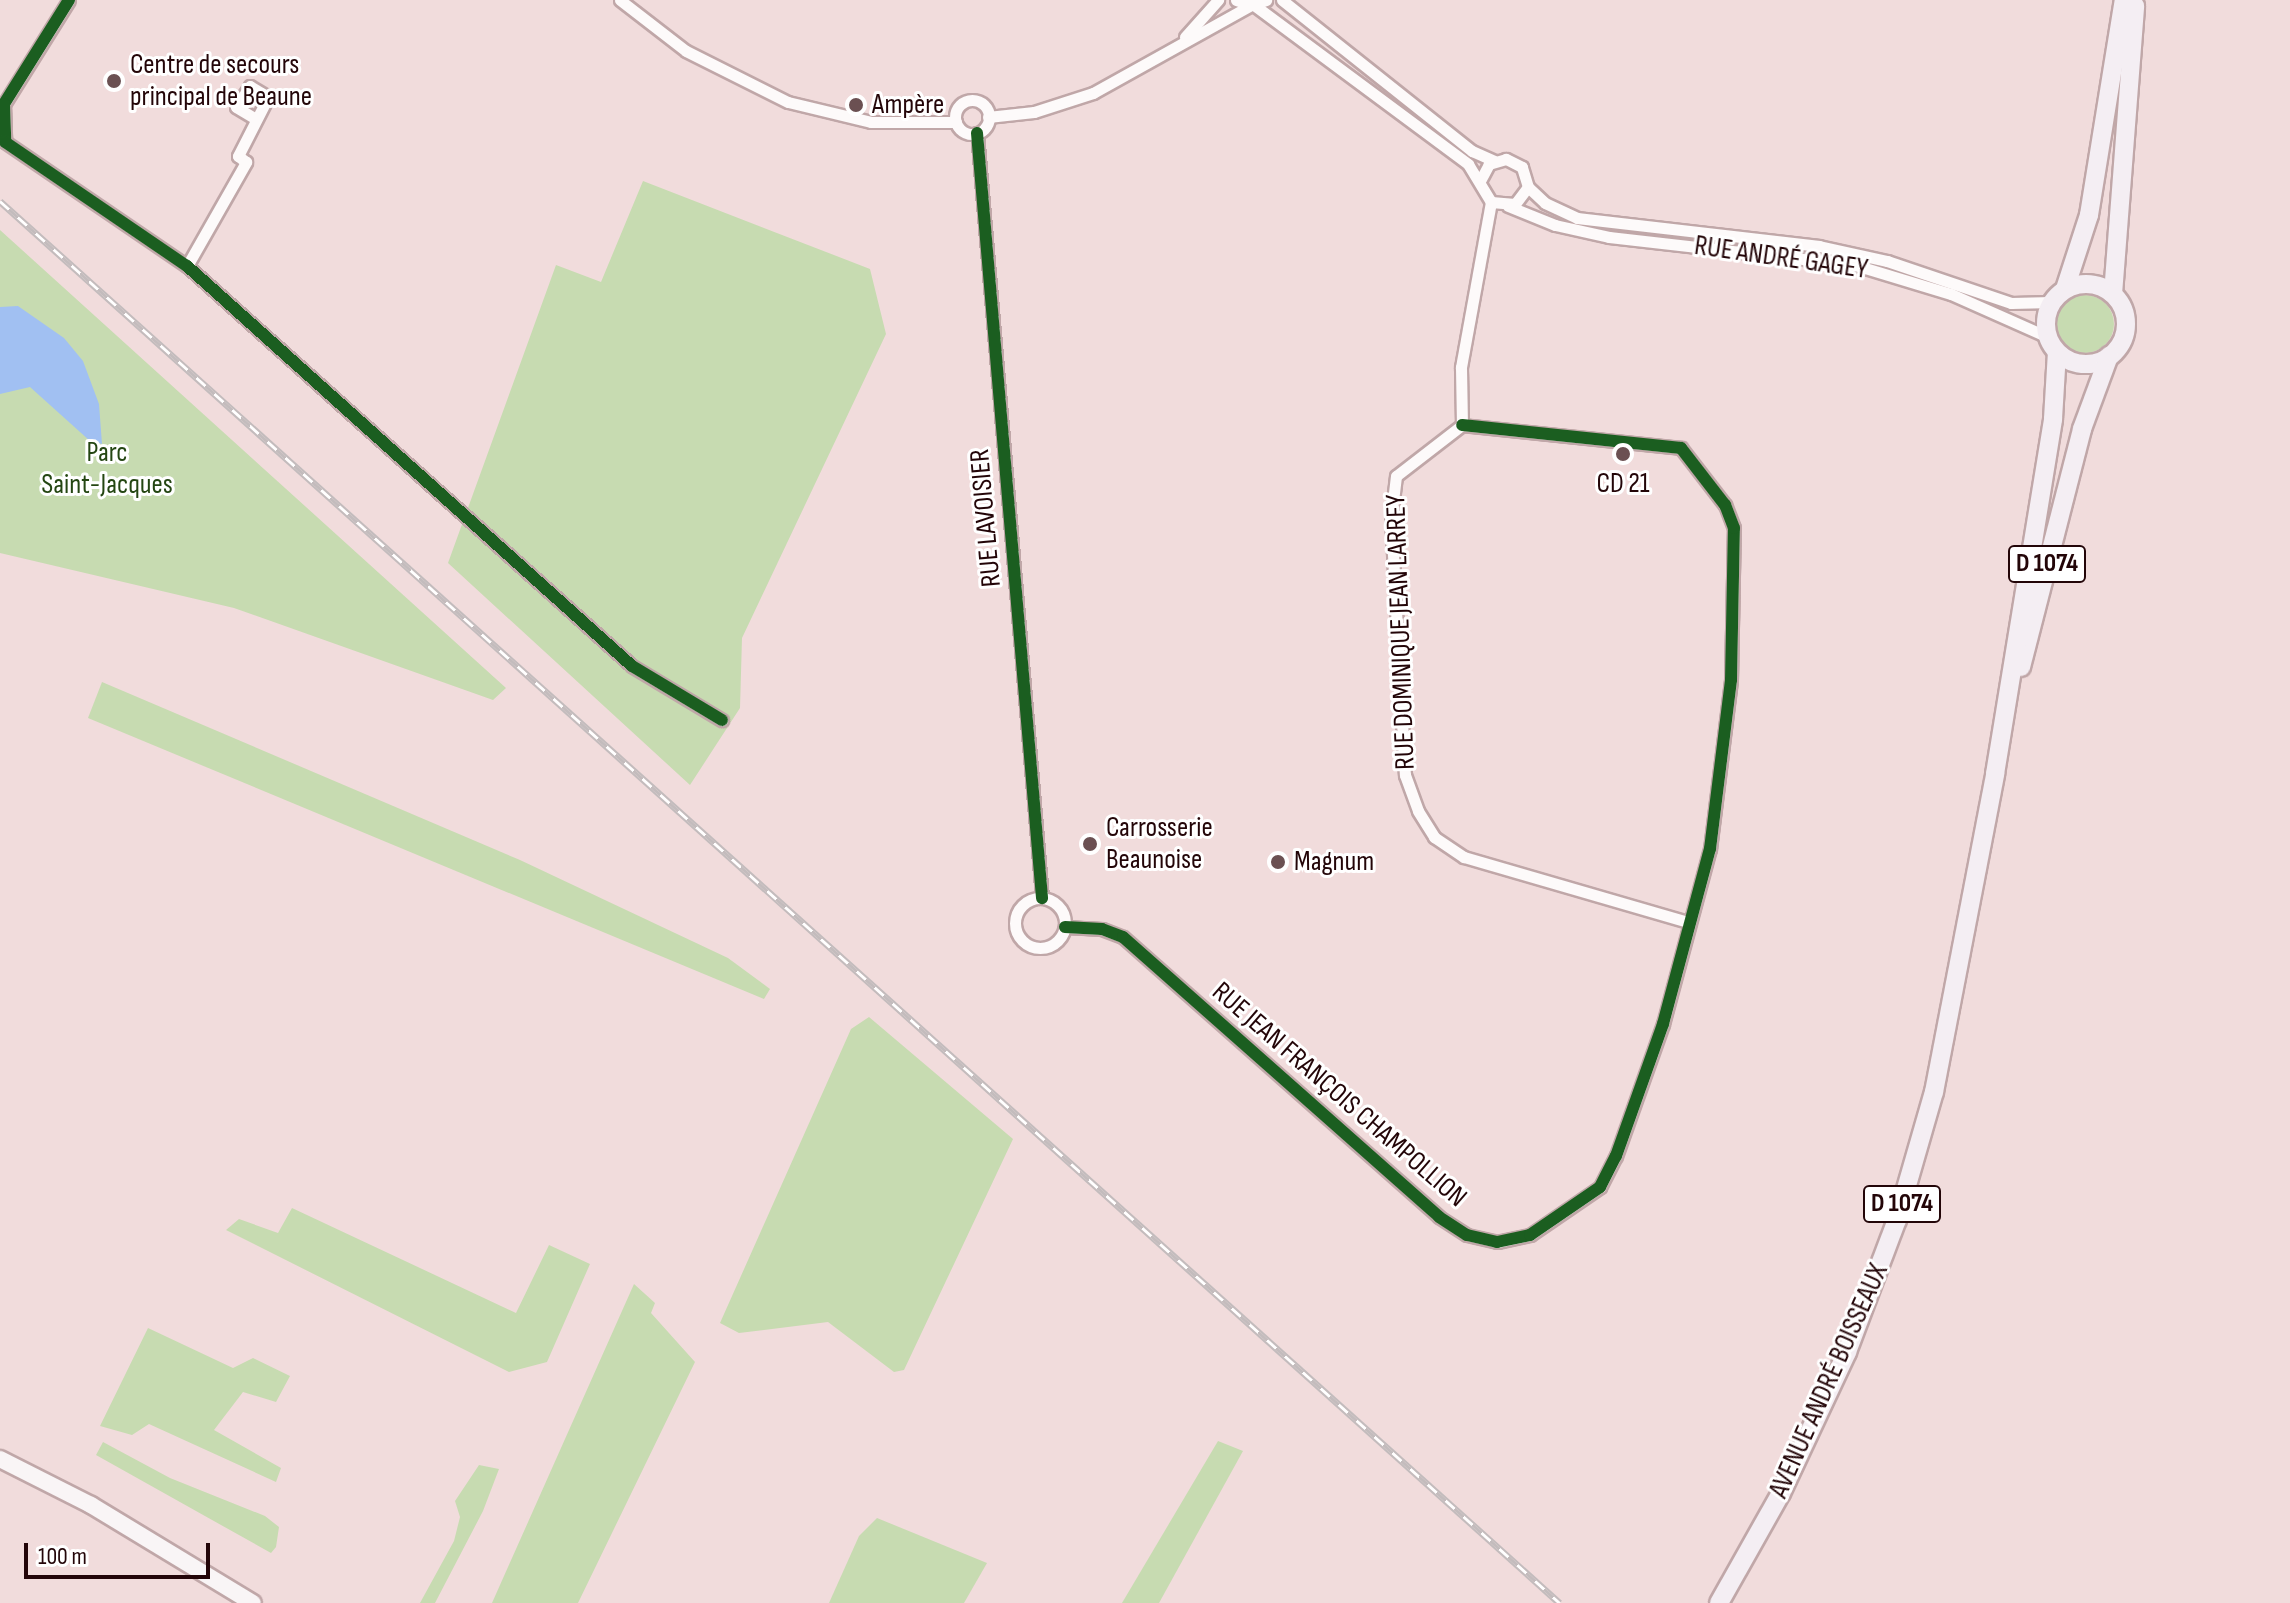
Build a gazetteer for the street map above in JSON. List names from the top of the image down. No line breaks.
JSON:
{"streets":{"main road":["D 1074","AVENUE ANDRÉ BOISSEAUX"],"street":["RUE ANDRÉ GAGEY","RUE LAVOISIER","RUE DOMINIQUE JEAN LARREY","RUE JEAN FRANÇOIS CHAMPOLLION"]},"crossings":[["RUE ANDRÉ GAGEY","AVENUE ANDRÉ BOISSEAUX"],["RUE LAVOISIER","RUE JEAN FRANÇOIS CHAMPOLLION"],["RUE DOMINIQUE JEAN LARREY","RUE JEAN FRANÇOIS CHAMPOLLION"]],"parks":["Parc Saint-Jacques"],"places":["Centre de secours principal de Beaune","Ampère","CD 21","Carrosserie Beaunoise","Magnum"],"scale_bar":"100 m"}
